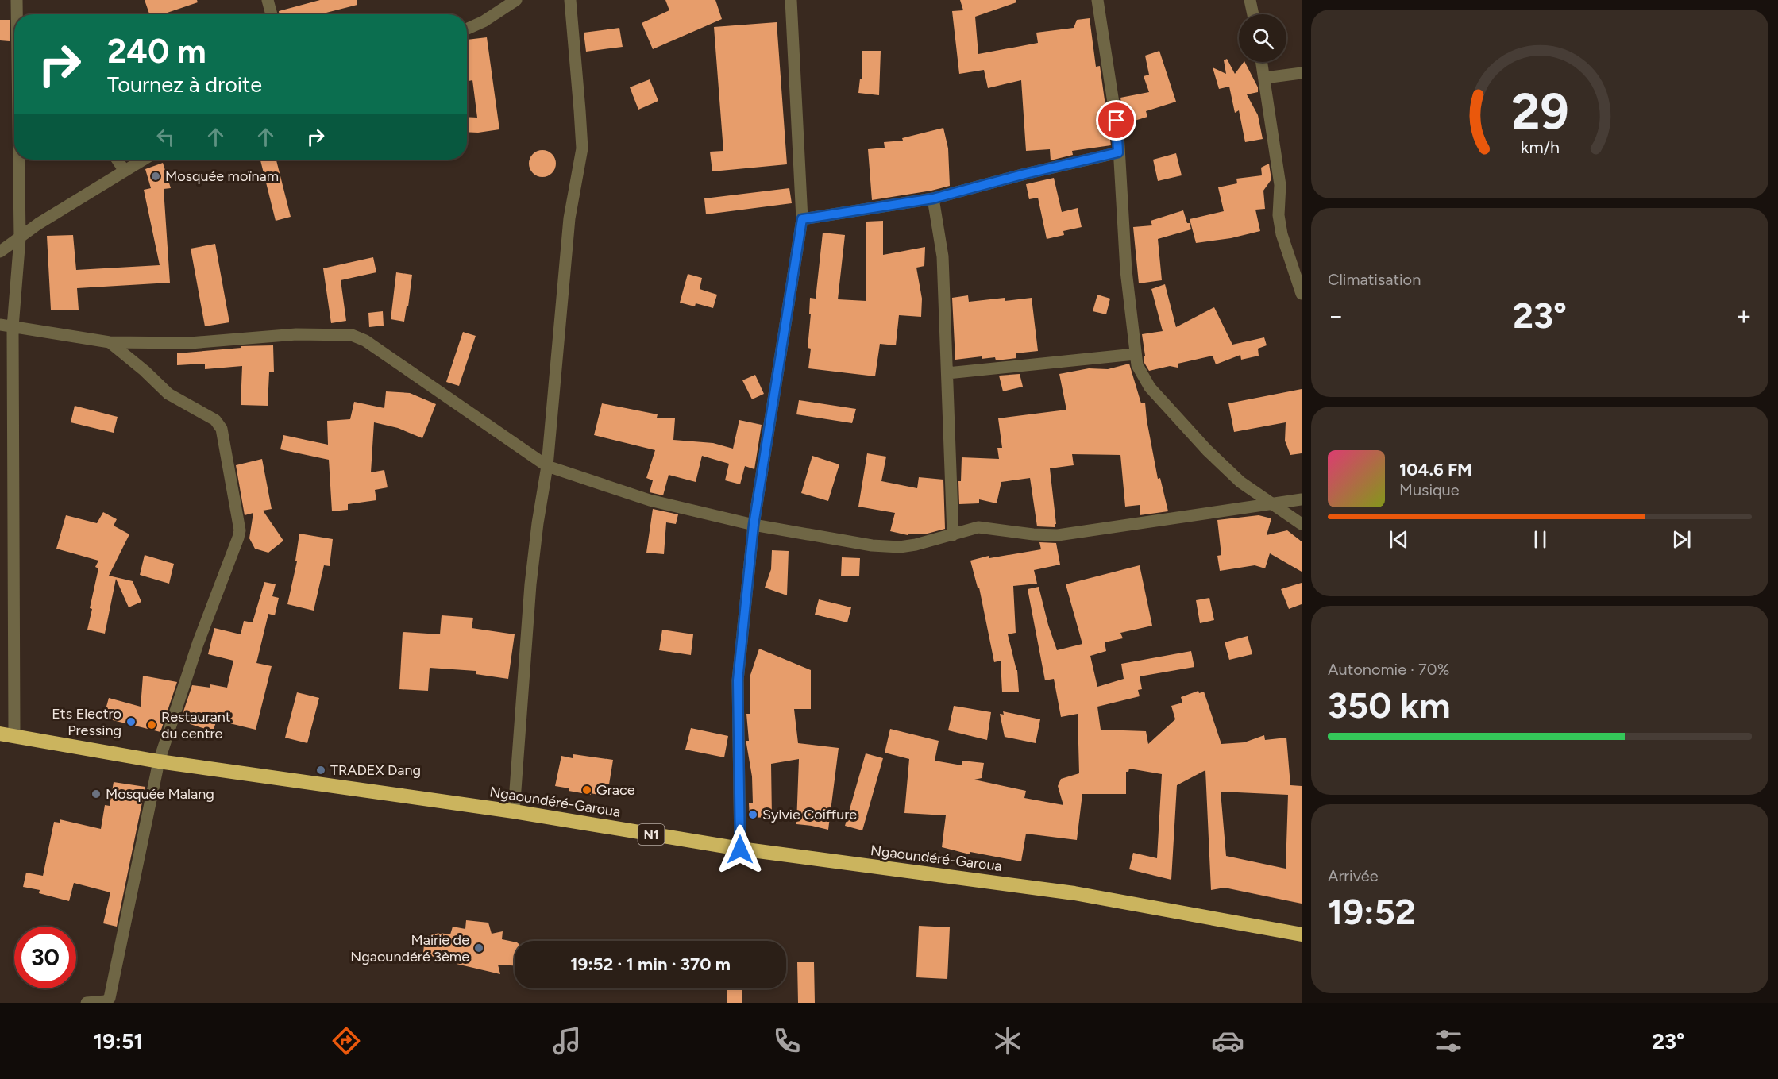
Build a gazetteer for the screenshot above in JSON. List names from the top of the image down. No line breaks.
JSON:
{"streets":{"highway":["Ngaoundéré-Garoua","N1"]},"places":["Mosquée moïnam","Ets Electro Pressing","Restaurant du centre","TRADEX Dang","Grace","Mosquée Malang","Sylvie Coiffure","Mairie de Ngaoundéré 3ème"],"page":{"turn":["240 m","Tournez à droite"],"tile":["Climatisation",["Autonomie · 70%","350 km"],["Arrivée","19:52"]],"heat":["−","23°","+"],"song":["104.6 FM","Musique"],"limit":"30","trip":"19:52 · 1 min · 370 m","tabs":["19:51","23°"],"gauge":["29","km/h"]}}
